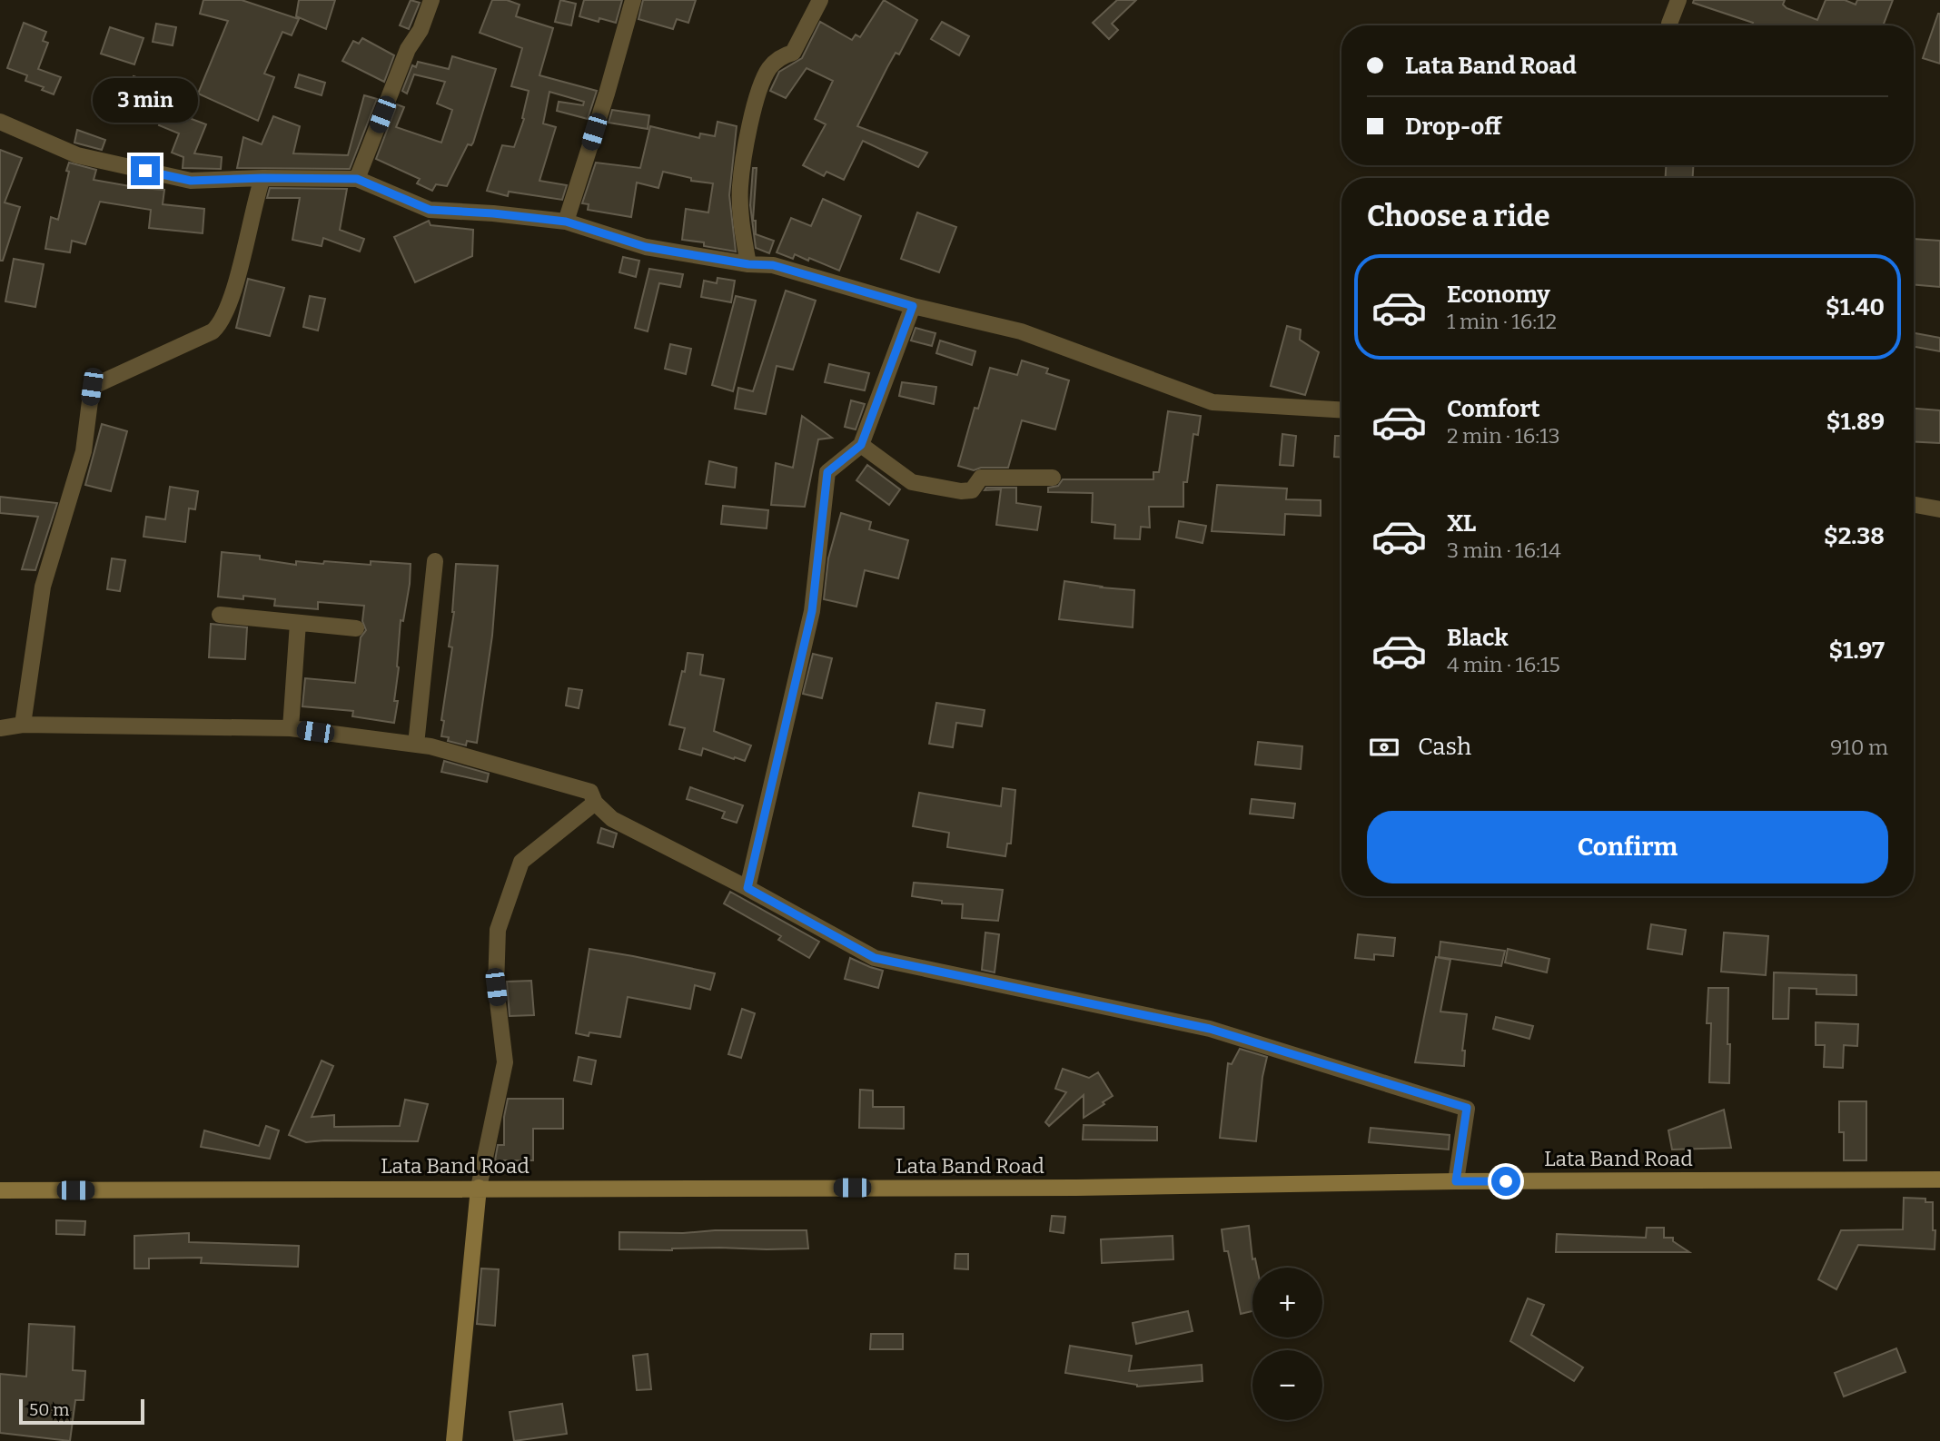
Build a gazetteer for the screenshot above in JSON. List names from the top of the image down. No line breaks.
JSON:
{"streets":{"main road":["Lata Band Road"]},"scale_bar":"50 m","page":{"banner":["Lata Band Road","Drop-off"],"bubble":"3 min","heading":"Choose a ride","list":[{"name":"Economy","note":"1 min · 16:12","value":"$1.40"},{"name":"Comfort","note":"2 min · 16:13","value":"$1.89"},{"name":"XL","note":"3 min · 16:14","value":"$2.38"},{"name":"Black","note":"4 min · 16:15","value":"$1.97"}],"pay":["Cash","910 m"],"buttons":"Confirm","map_buttons":["+","−"],"scale":"50 m"}}
